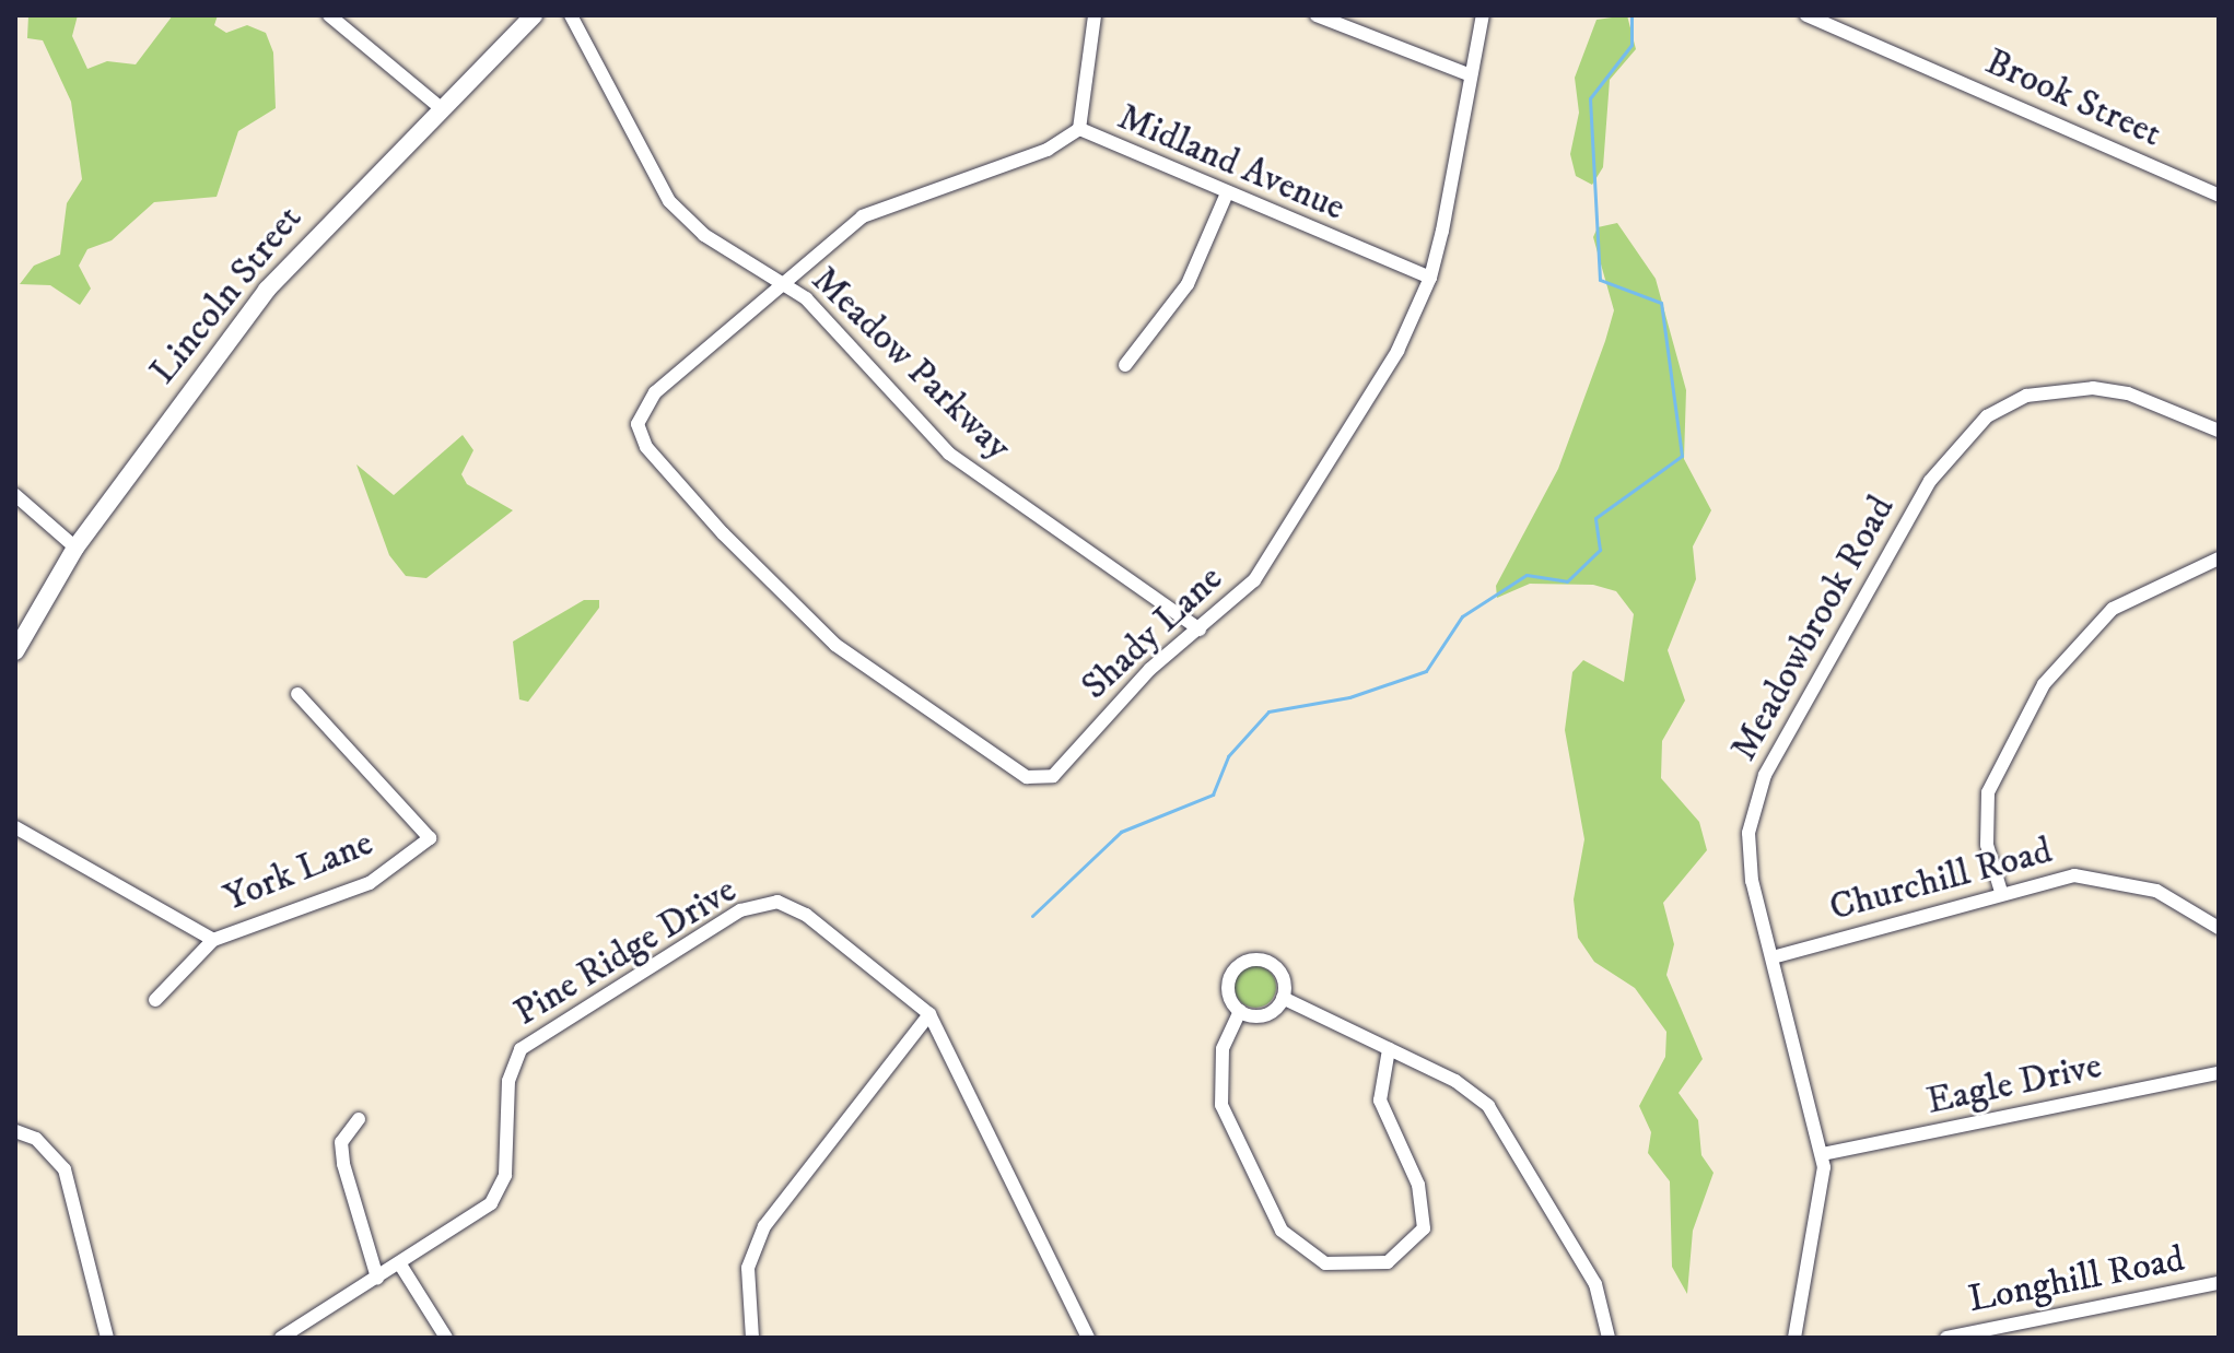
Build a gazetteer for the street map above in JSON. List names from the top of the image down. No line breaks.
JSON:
{"streets":{"main road":["Lincoln Street"],"street":["Brook Street","Midland Avenue","Meadow Parkway","Meadowbrook Road","Shady Lane","York Lane","Churchill Road","Pine Ridge Drive","Eagle Drive","Longhill Road"]},"crossings":[["Midland Avenue","Meadow Parkway"],["Midland Avenue","Shady Lane"],["Meadow Parkway","Shady Lane"],["Meadowbrook Road","Churchill Road"],["Meadowbrook Road","Eagle Drive"]]}
